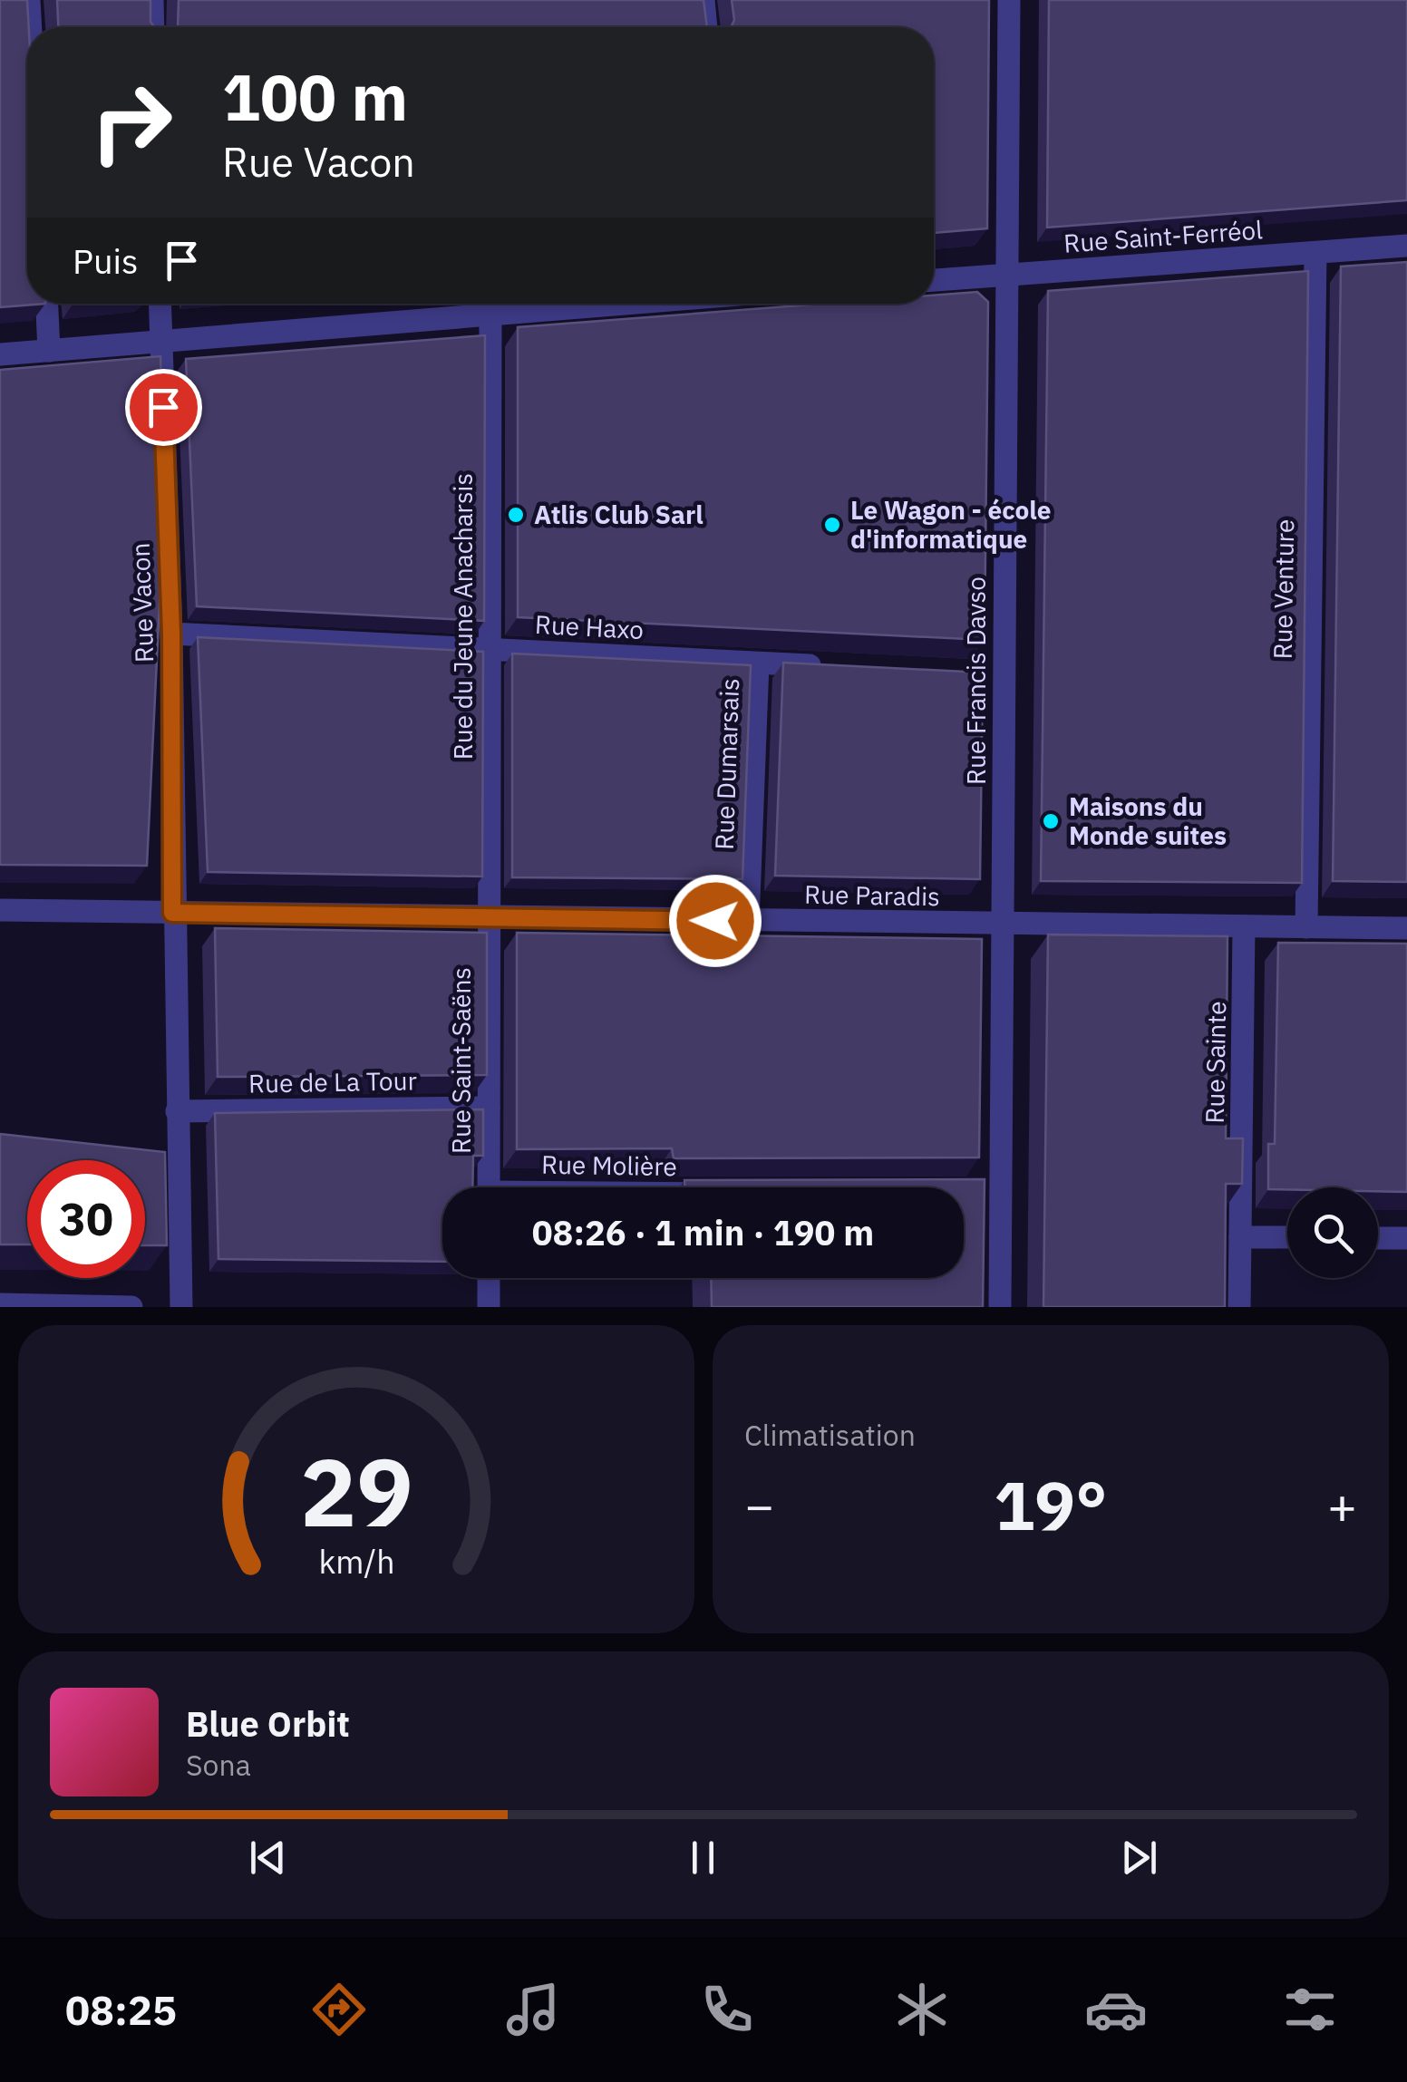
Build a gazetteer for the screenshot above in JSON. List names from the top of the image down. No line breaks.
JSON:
{"streets":{"street":["Rue Saint-Ferréol","Rue Venture","Rue Vacon","Rue du Jeune Anacharsis","Rue Haxo","Rue Francis Davso","Rue Dumarsais","Rue Paradis","Rue Saint-Saëns","Rue Sainte","Rue de La Tour"]},"crossings":[["Rue Saint-Ferréol","Rue Venture"],["Rue Saint-Ferréol","Rue Francis Davso"],["Rue Venture","Rue Paradis"],["Rue Vacon","Rue Haxo"],["Rue Vacon","Rue Paradis"],["Rue Vacon","Rue de La Tour"],["Rue du Jeune Anacharsis","Rue Haxo"],["Rue du Jeune Anacharsis","Rue Paradis"],["Rue du Jeune Anacharsis","Rue Saint-Saëns"],["Rue Haxo","Rue Dumarsais"],["Rue Francis Davso","Rue Paradis"],["Rue Dumarsais","Rue Paradis"],["Rue Paradis","Rue Saint-Saëns"],["Rue Paradis","Rue Sainte"],["Rue Saint-Saëns","Rue de La Tour"]],"places":["Atlis Club Sarl","Le Wagon - école d'informatique","Maisons du Monde suites"],"page":{"turn":["100 m","Rue Vacon"],"then":"Puis","limit":"30","trip":"08:26 · 1 min · 190 m","tile":"Climatisation","heat":["−","19°","+"],"song":["Blue Orbit","Sona"],"tabs":"08:25","gauge":["29","km/h"]}}
